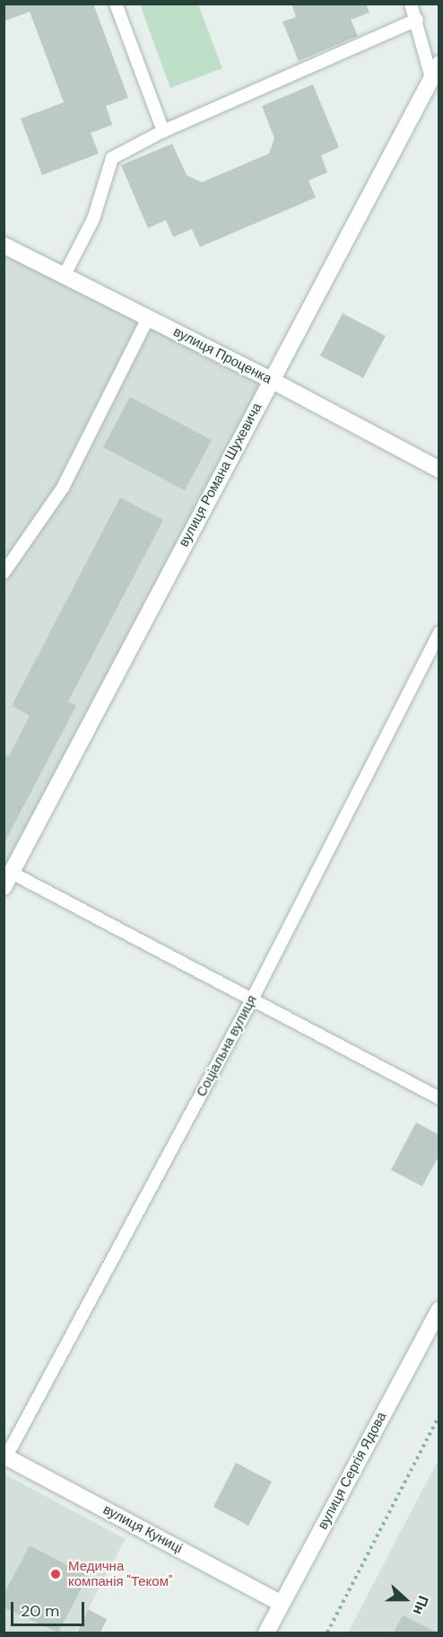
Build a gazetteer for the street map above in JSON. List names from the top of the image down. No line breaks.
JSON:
{"streets":{"street":["вулиця Проценка","вулиця Романа Шухевича","вулиця Сергія Ядова","вулиця Куниці"],"lane":["Соціальна вулиця"]},"crossings":[["вулиця Проценка","вулиця Романа Шухевича"],["Соціальна вулиця","вулиця Куниці"],["вулиця Сергія Ядова","вулиця Куниці"]],"places":["Медична компанія \"Теком\""],"scale_bar":"20 m","north":"right"}
